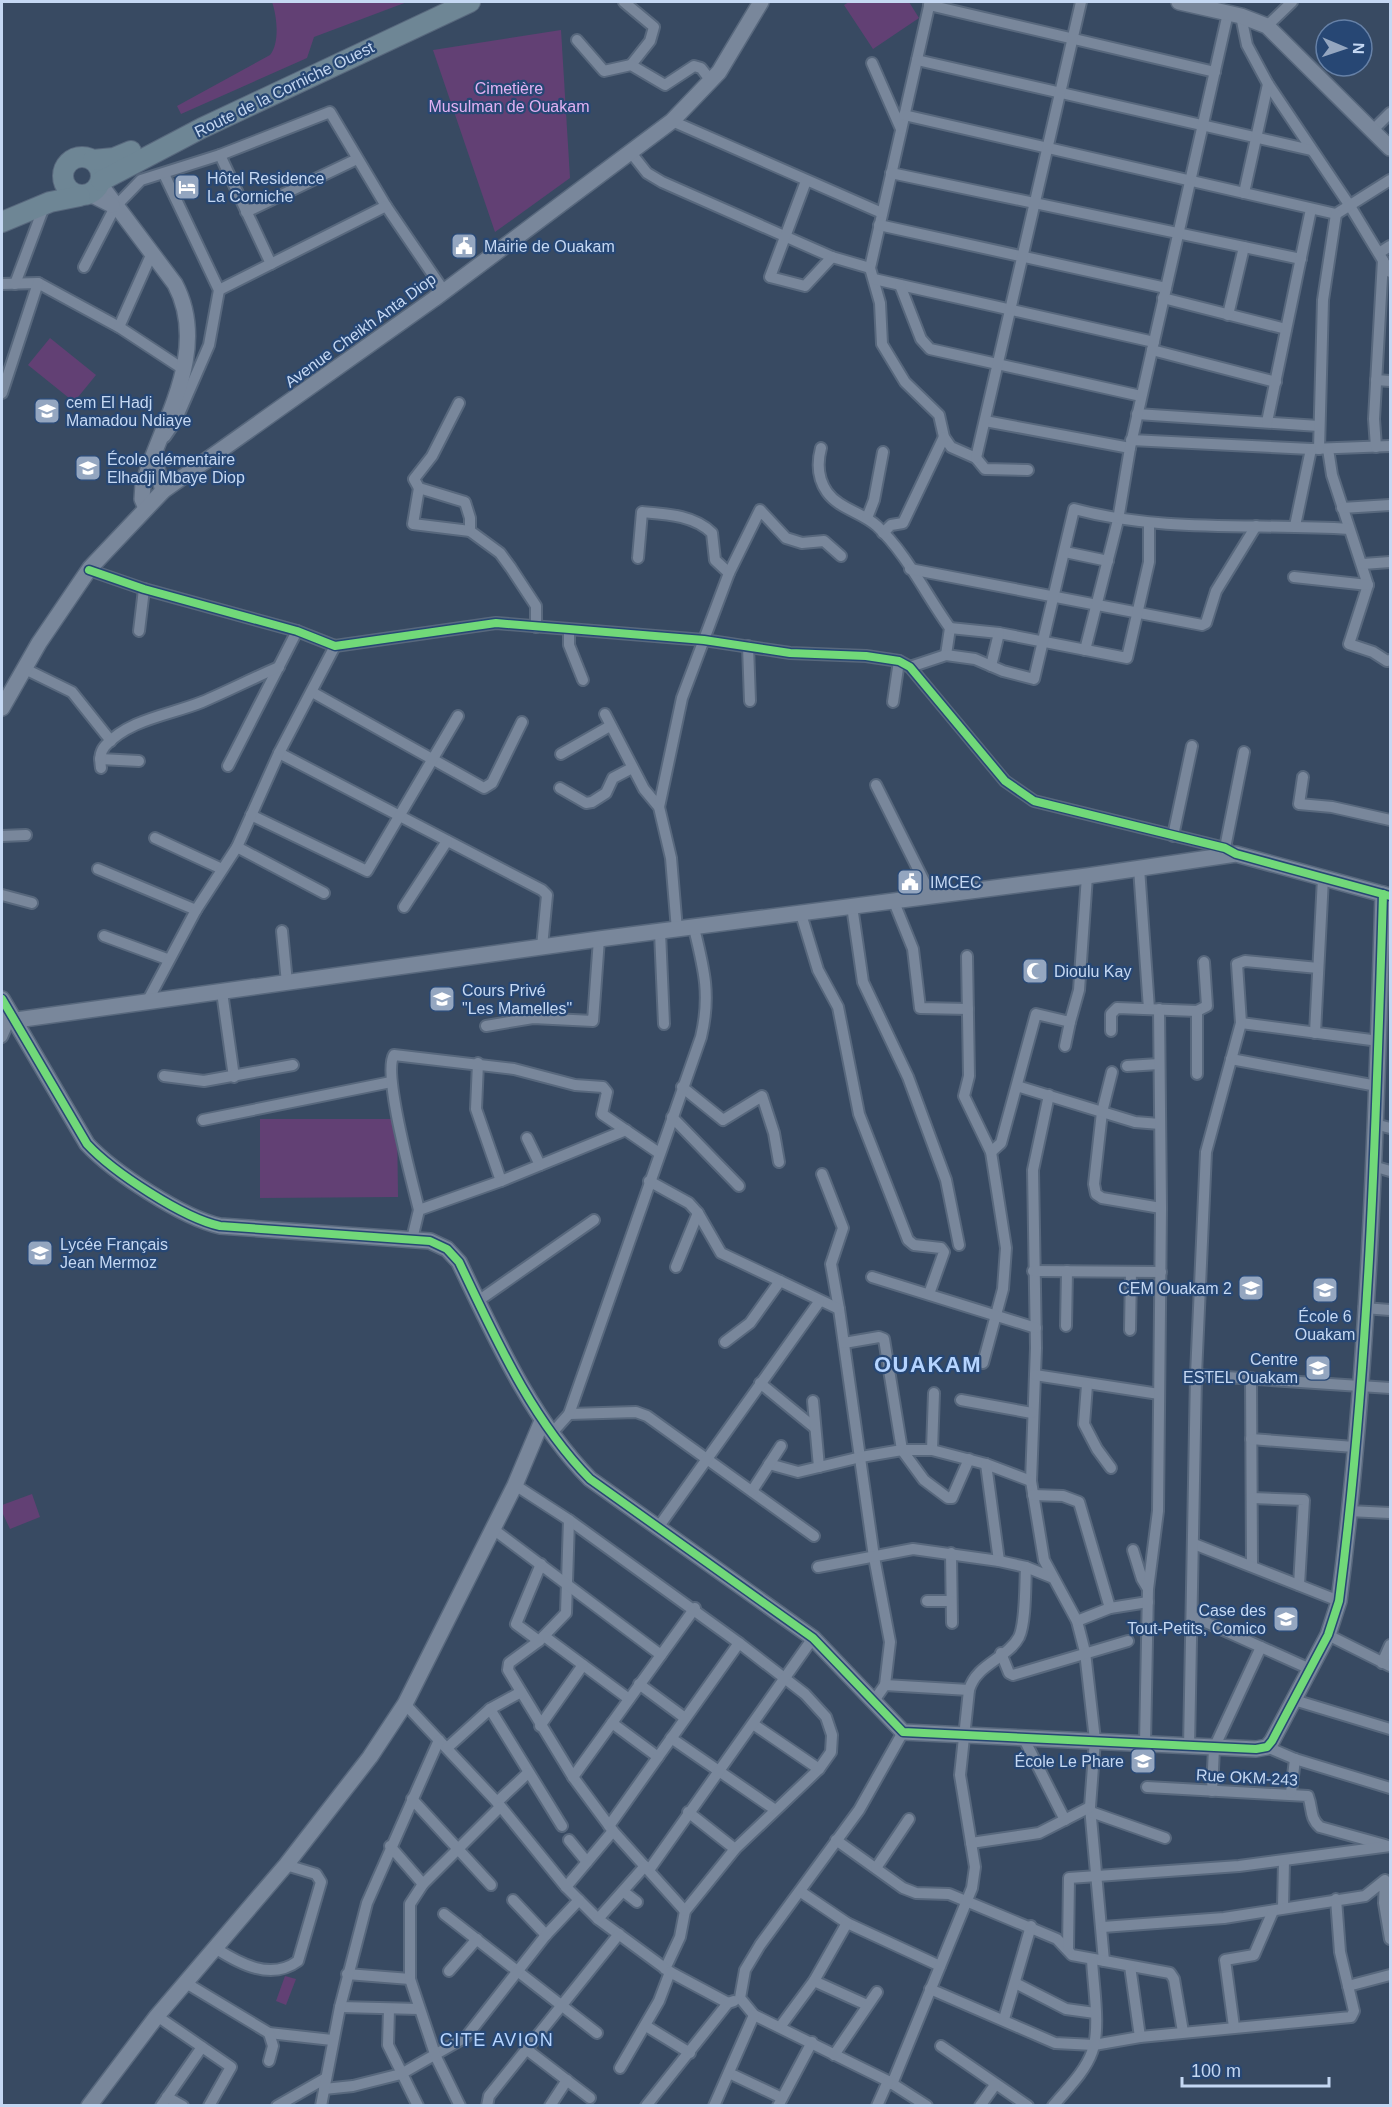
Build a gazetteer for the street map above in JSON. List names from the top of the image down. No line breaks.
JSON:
{"streets":{"highway":["Route de la Corniche Ouest"],"street":["Avenue Cheikh Anta Diop","Rue OKM-243"]},"districts":["OUAKAM","CITE AVION"],"parks":["Cimetière Musulman de Ouakam"],"places":{"hotel":["Hôtel Residence La Corniche"],"public building":["Mairie de Ouakam","IMCEC"],"school or university":["cem El Hadj Mamadou Ndiaye","École elémentaire Elhadji Mbaye Diop","Cours Privé \"Les Mamelles\"","Lycée Français Jean Mermoz","CEM Ouakam 2","École 6 Ouakam","Centre ESTEL Ouakam","Case des Tout-Petits, Comico","École Le Phare"],"mosque":["Dioulu Kay"]},"scale_bar":"100 m","north":"right"}
